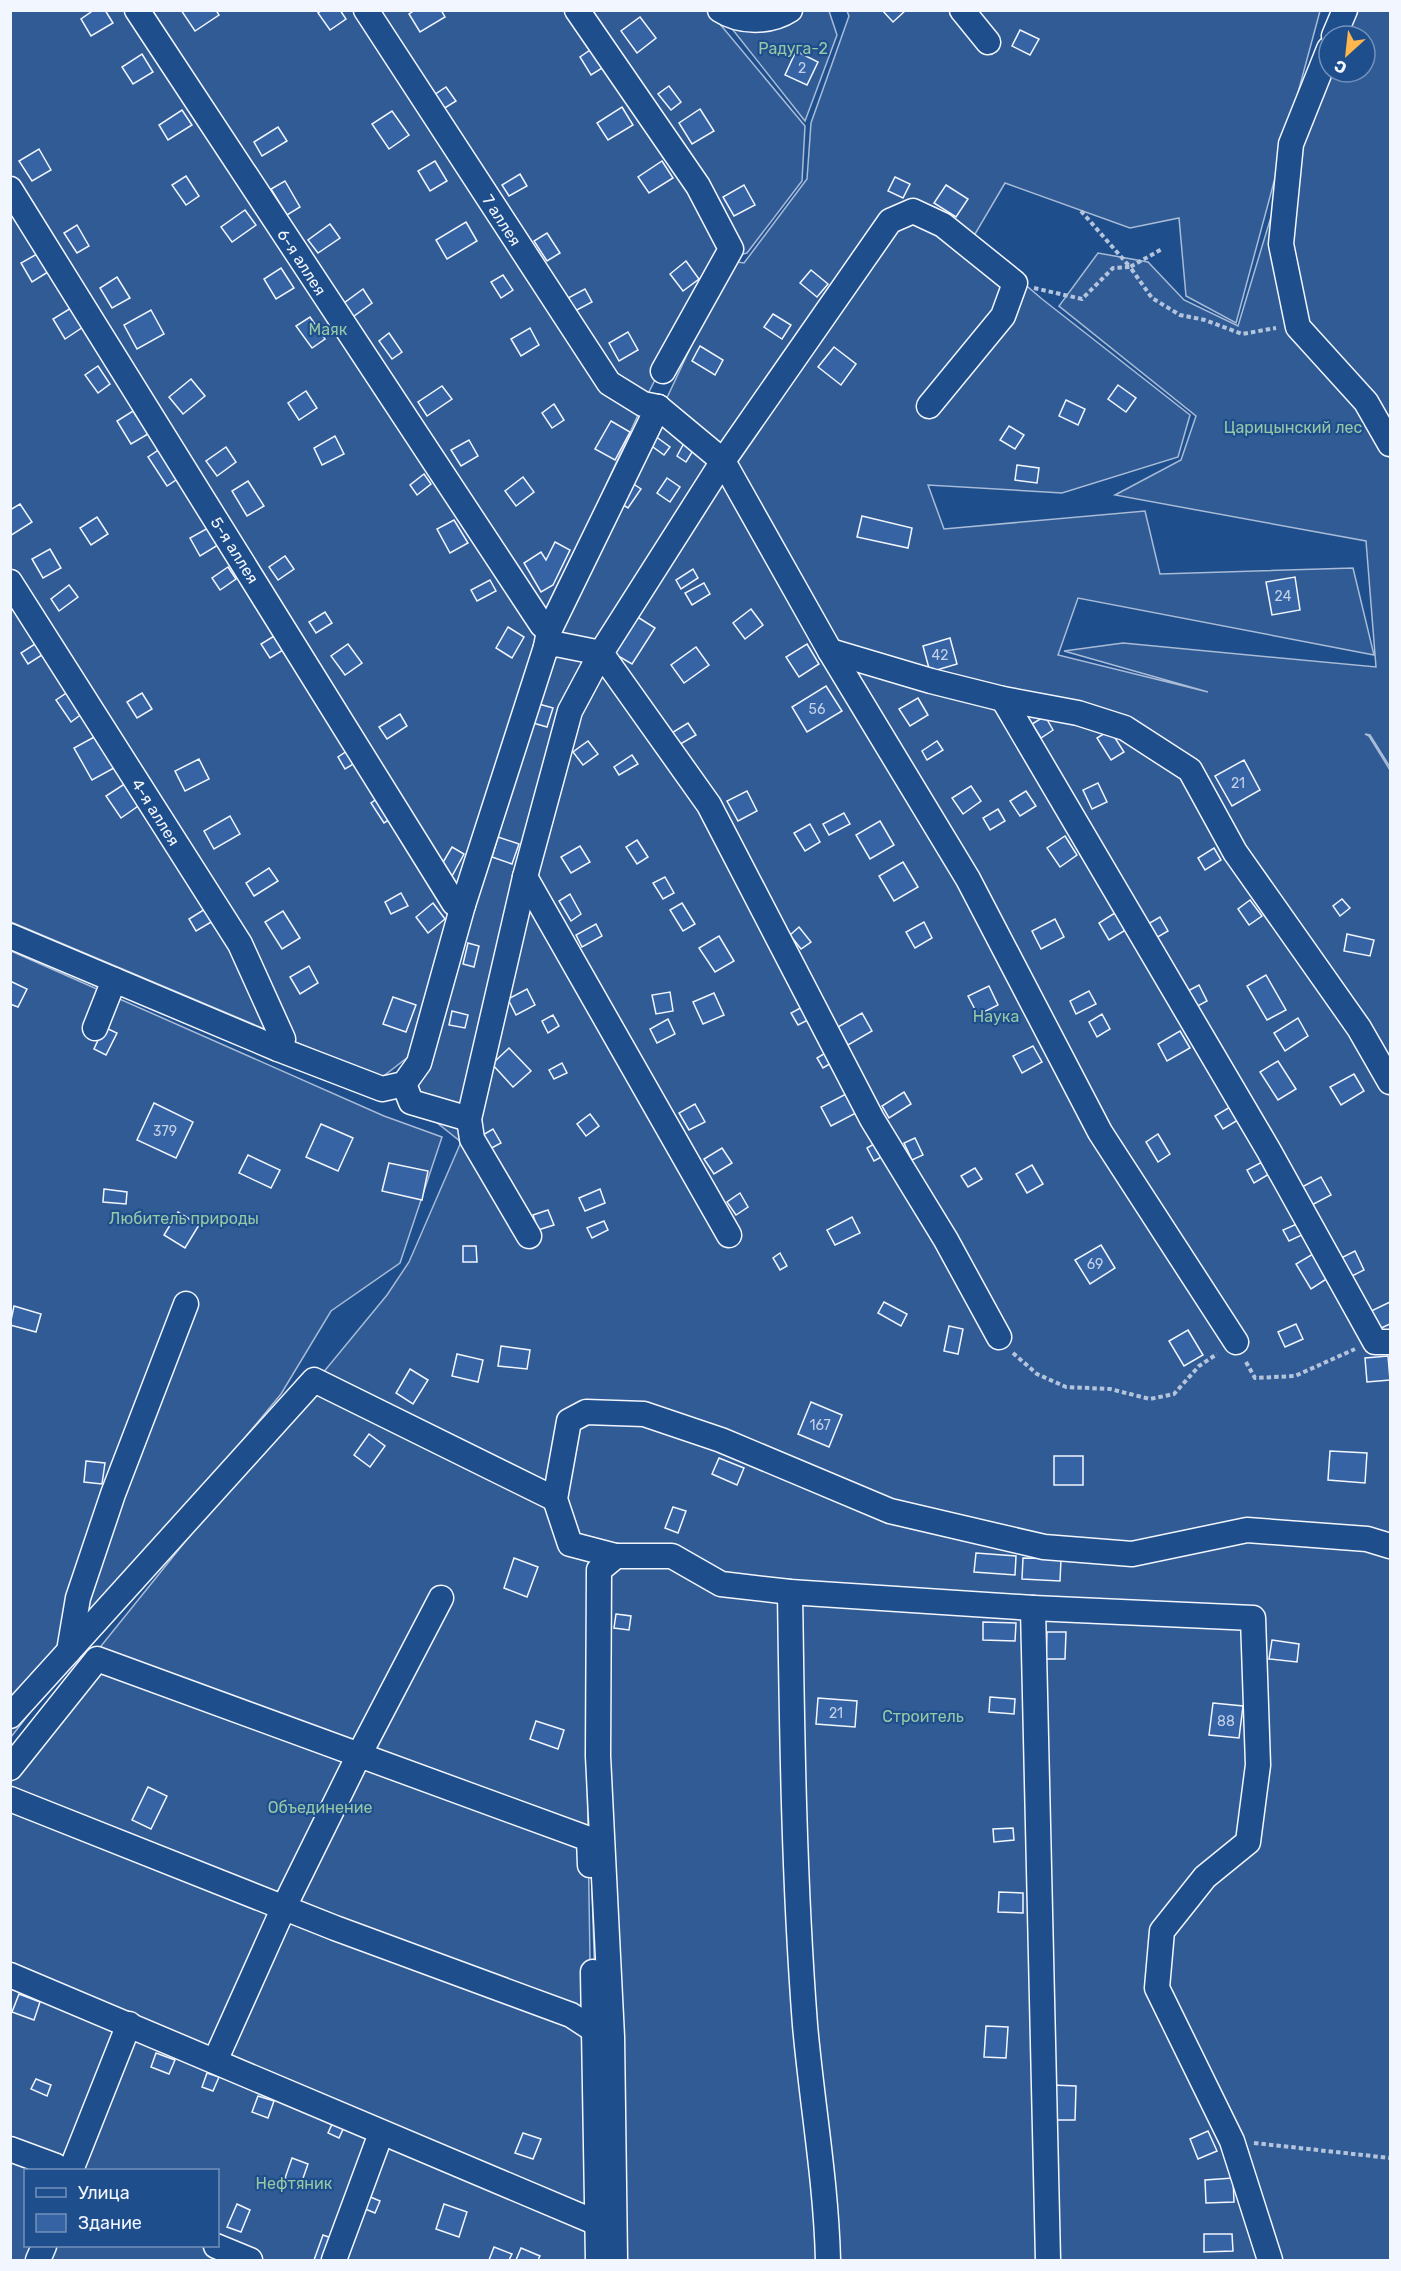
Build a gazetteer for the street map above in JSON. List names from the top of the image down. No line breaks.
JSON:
{"streets":{"street":["7 аллея","6-я аллея","5-я аллея","4-я аллея"]},"parks":["Радуга-2","Маяк","Царицынский лес","Наука","Любитель природы","Строитель","Объединение","Нефтяник"],"house_numbers":["2","24","42","56","21","379","69","167","21","88"],"legend":["Улица","Здание"],"north":"bottom left"}
